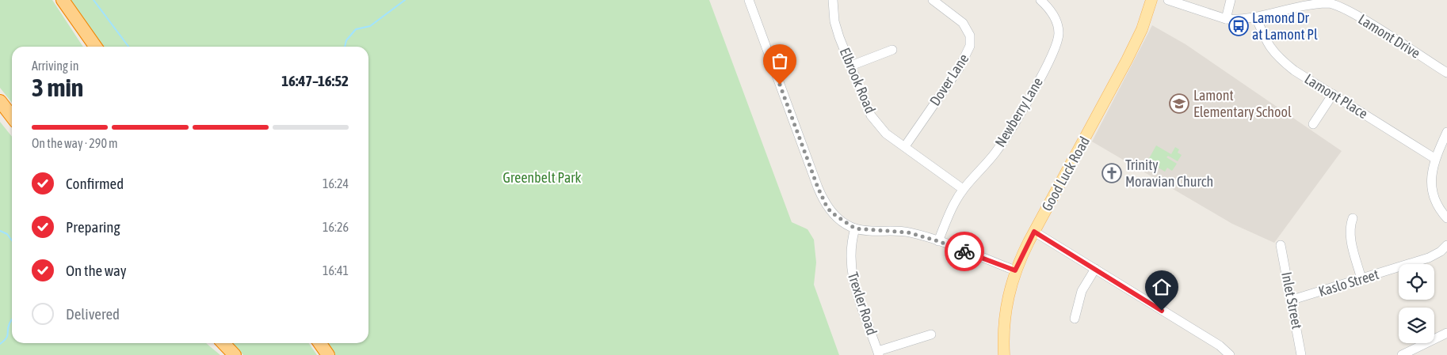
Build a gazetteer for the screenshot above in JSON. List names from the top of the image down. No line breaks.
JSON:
{"streets":{"main road":["Good Luck Road"],"street":["Lamont Drive","Dover Lane","Elbrook Road","Lamont Place","Newberry Lane","Kaslo Street","Inlet Street","Trexler Road"]},"crossings":[["Lamont Drive","Lamont Place"],["Dover Lane","Elbrook Road"],["Elbrook Road","Newberry Lane"],["Kaslo Street","Inlet Street"]],"parks":["Greenbelt Park"],"places":{"bus stop":["Lamond Dr at Lamont Pl"],"school or university":["Lamont Elementary School"],"church":["Trinity Moravian Church"]},"page":{"heading":["3 min","Arriving in","16:47–16:52"],"bar":"On the way · 290 m","list":[["Confirmed","16:24"],["Preparing","16:26"],["On the way","16:41"],"Delivered"]}}
